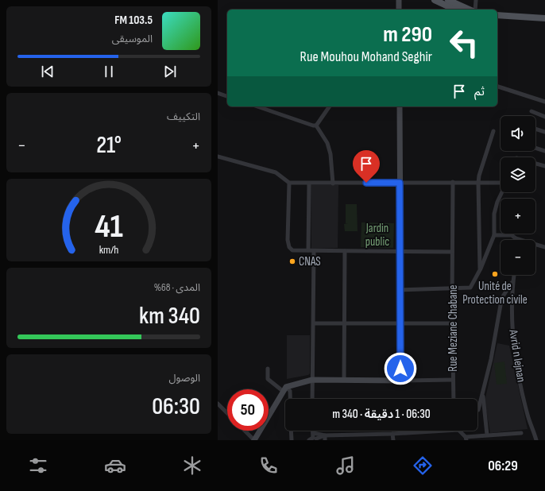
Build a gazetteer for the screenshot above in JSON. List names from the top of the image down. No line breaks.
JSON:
{"streets":{"street":["Rue Meziane Chabane","Avrid n lejnan"]},"parks":["Jardin public"],"places":["CNAS","Unité de Protection civile"],"page":{"turn":["290 m","Rue Mouhou Mohand Seghir"],"song":["103.5 FM","الموسيقى"],"then":"ثم","tile":["التكييف",["المدى · 68%","340 km"],["الوصول","06:30"]],"map_buttons":["+","−"],"heat":["−","21°","+"],"limit":"50","trip":"06:30 · 1 دقيقة · 340 m","tabs":"06:29","gauge":["41","km/h"]}}
